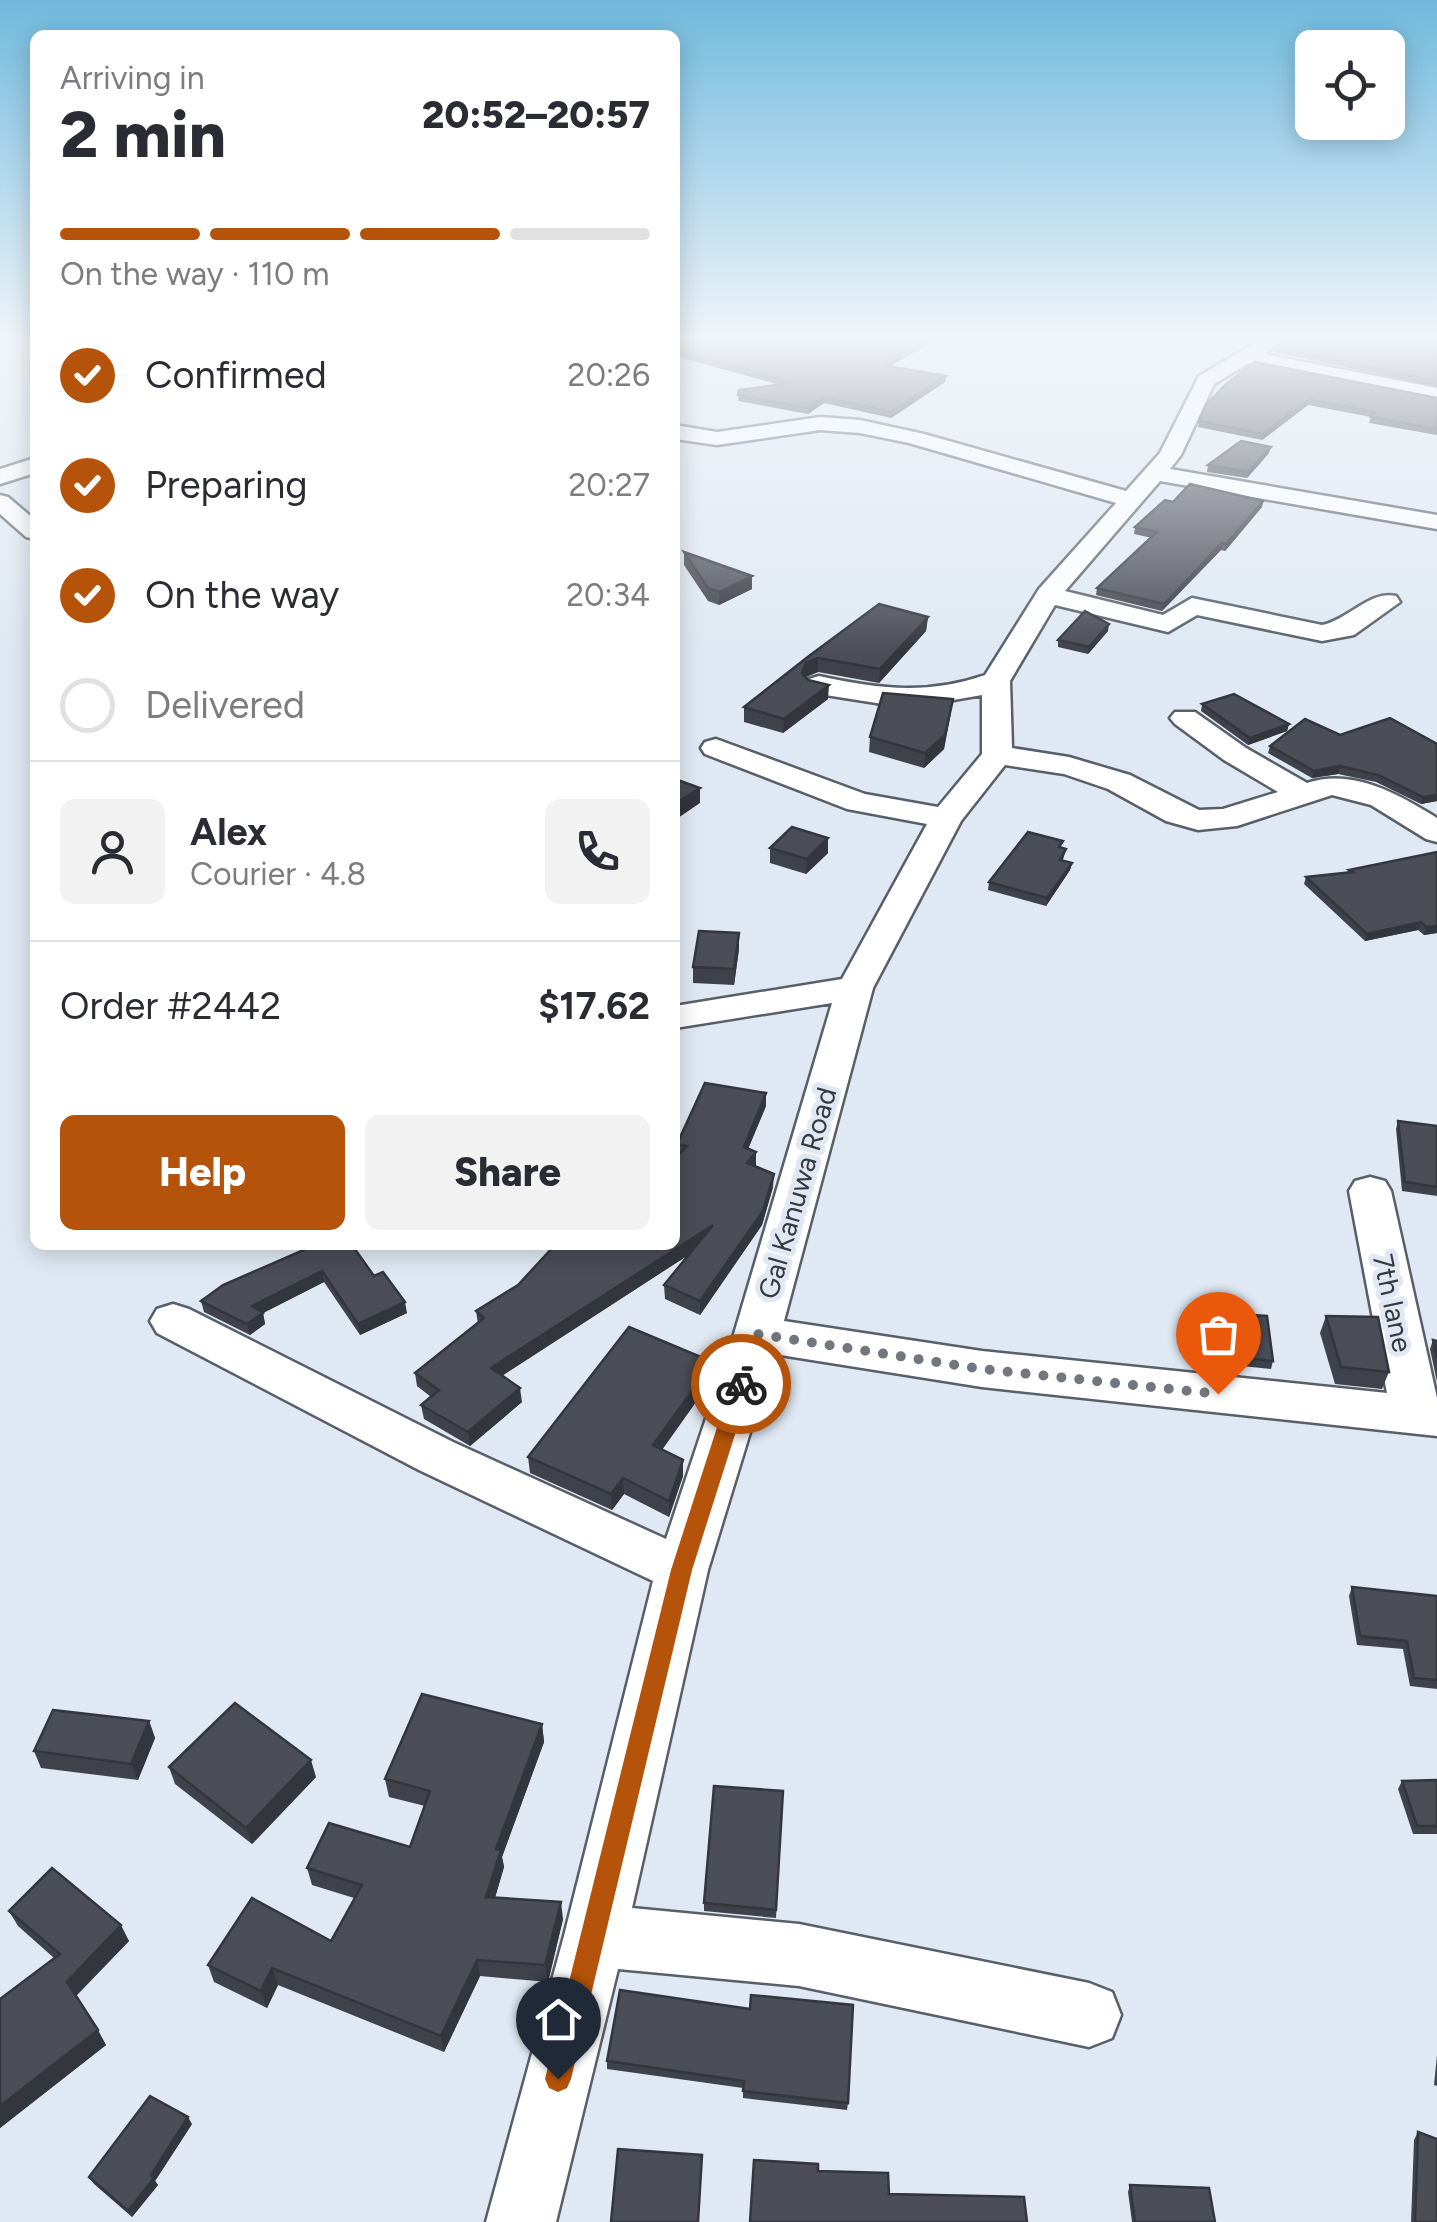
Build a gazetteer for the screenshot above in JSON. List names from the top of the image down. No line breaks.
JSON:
{"streets":{"street":["Gal Kanuwa Road","7th lane"]},"page":{"heading":["2 min","Arriving in","20:52–20:57"],"panel":["Alex","Courier · 4.8","Order #2442","$17.62"],"bar":"On the way · 110 m","list":[["Confirmed","20:26"],["Preparing","20:27"],["On the way","20:34"],"Delivered"],"buttons":["Help","Share"]}}
